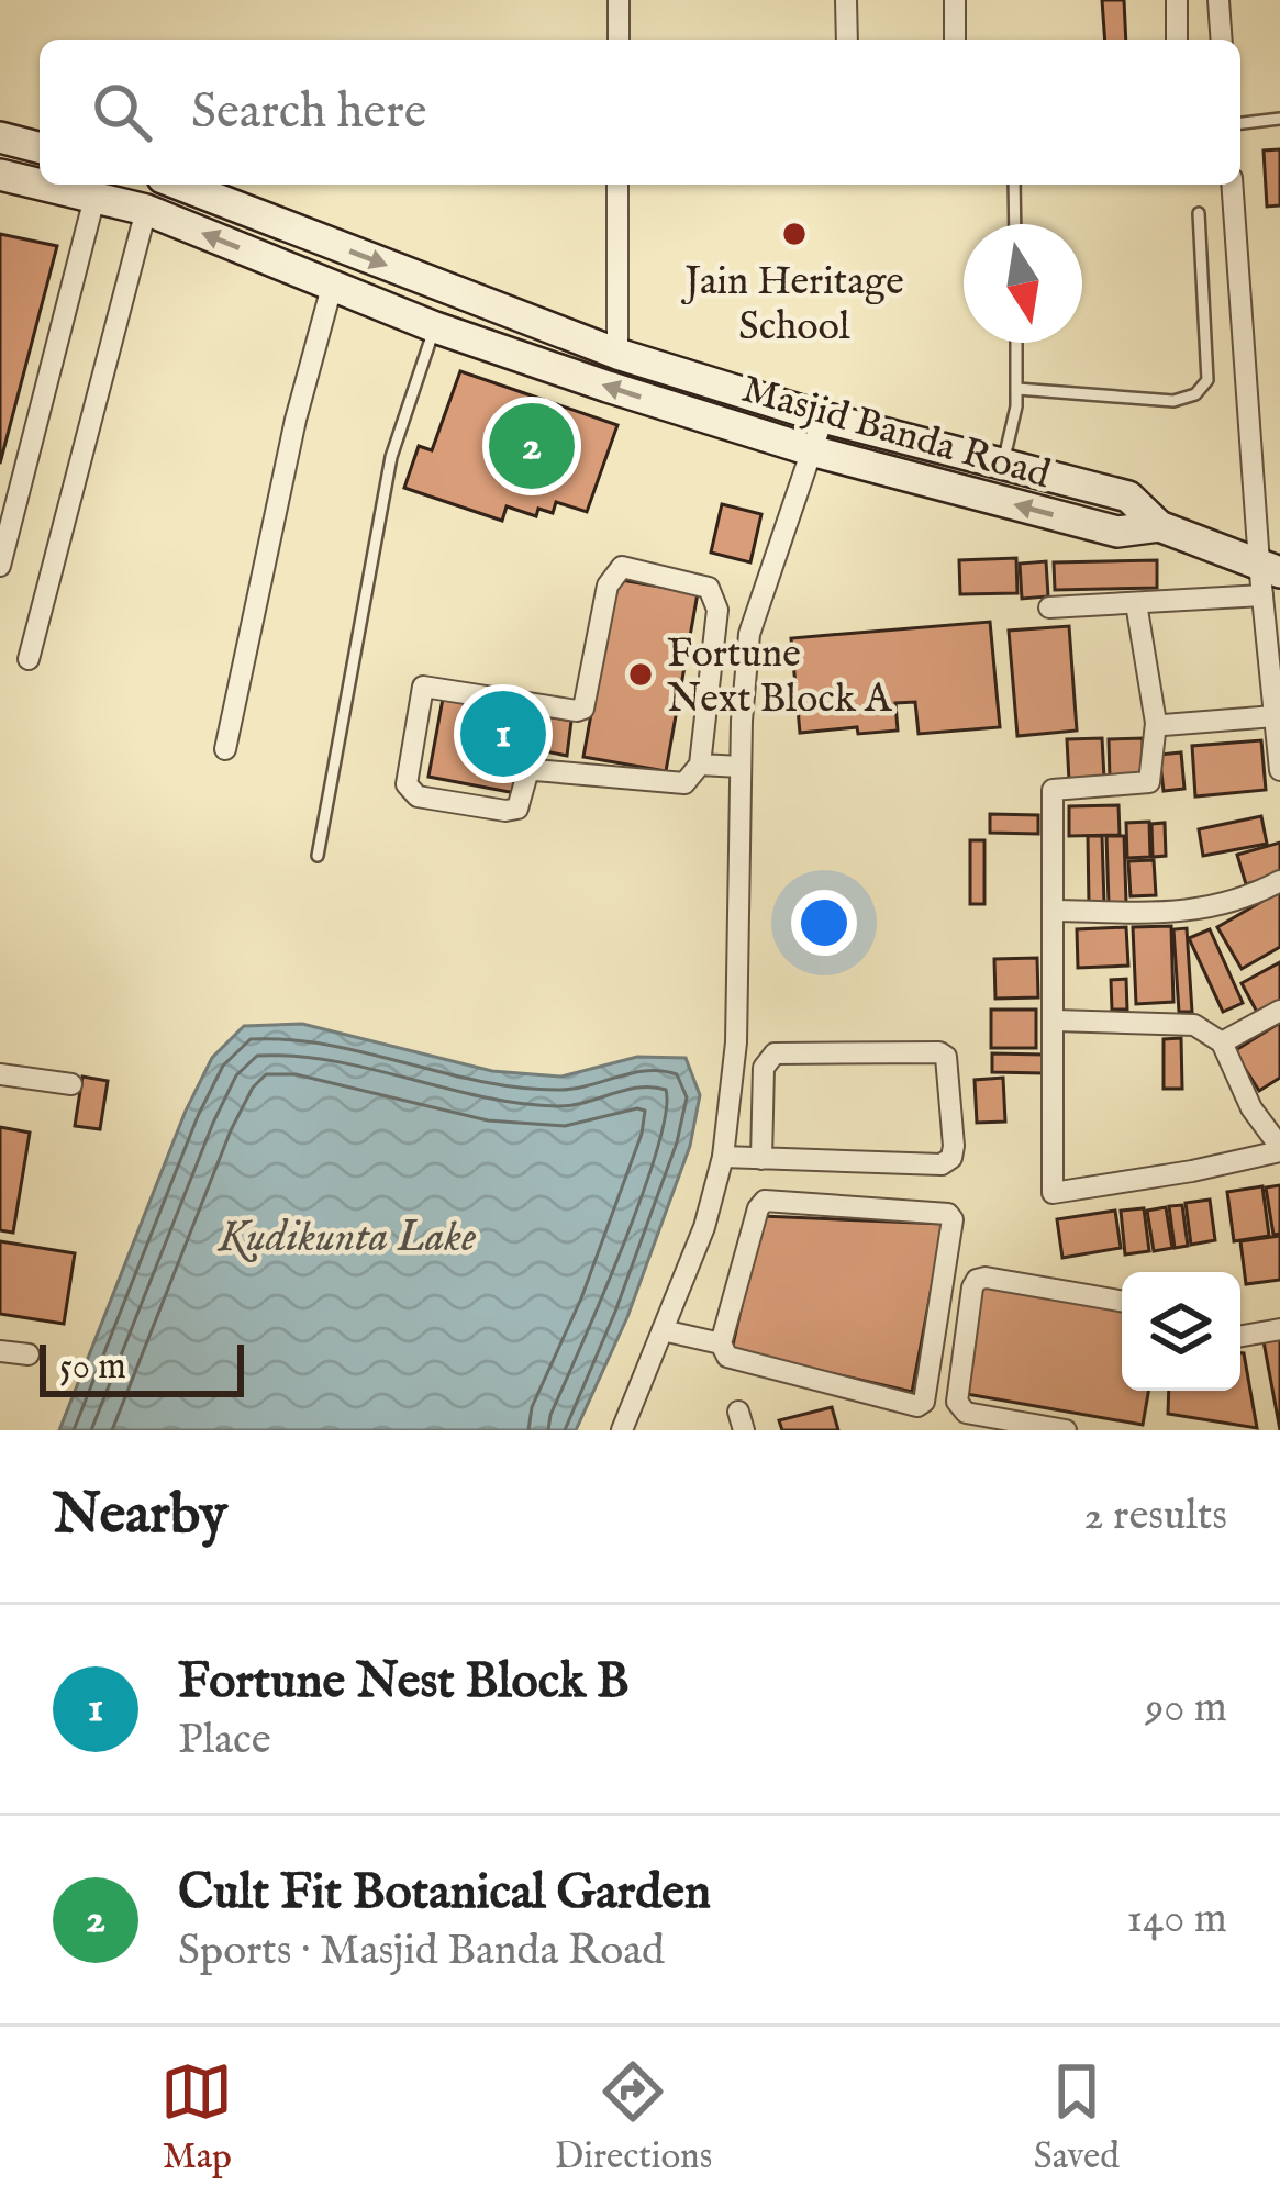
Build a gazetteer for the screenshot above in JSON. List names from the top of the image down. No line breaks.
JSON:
{"streets":{"main road":["Masjid Banda Road"]},"water":["Kudikunta Lake"],"places":["Jain Heritage School","Fortune Next Block A"],"scale_bar":"50 m","north":"bottom","page":{"search":"Search here","pins":["2","1"],"scale":"50 m","heading":["Nearby","2 results"],"list":[{"mark":"1","name":"Fortune Nest Block B","note":"Place","value":"90 m"},{"mark":"2","name":"Cult Fit Botanical Garden","note":"Sports · Masjid Banda Road","value":"140 m"}],"nav":["Map","Directions","Saved"]}}
